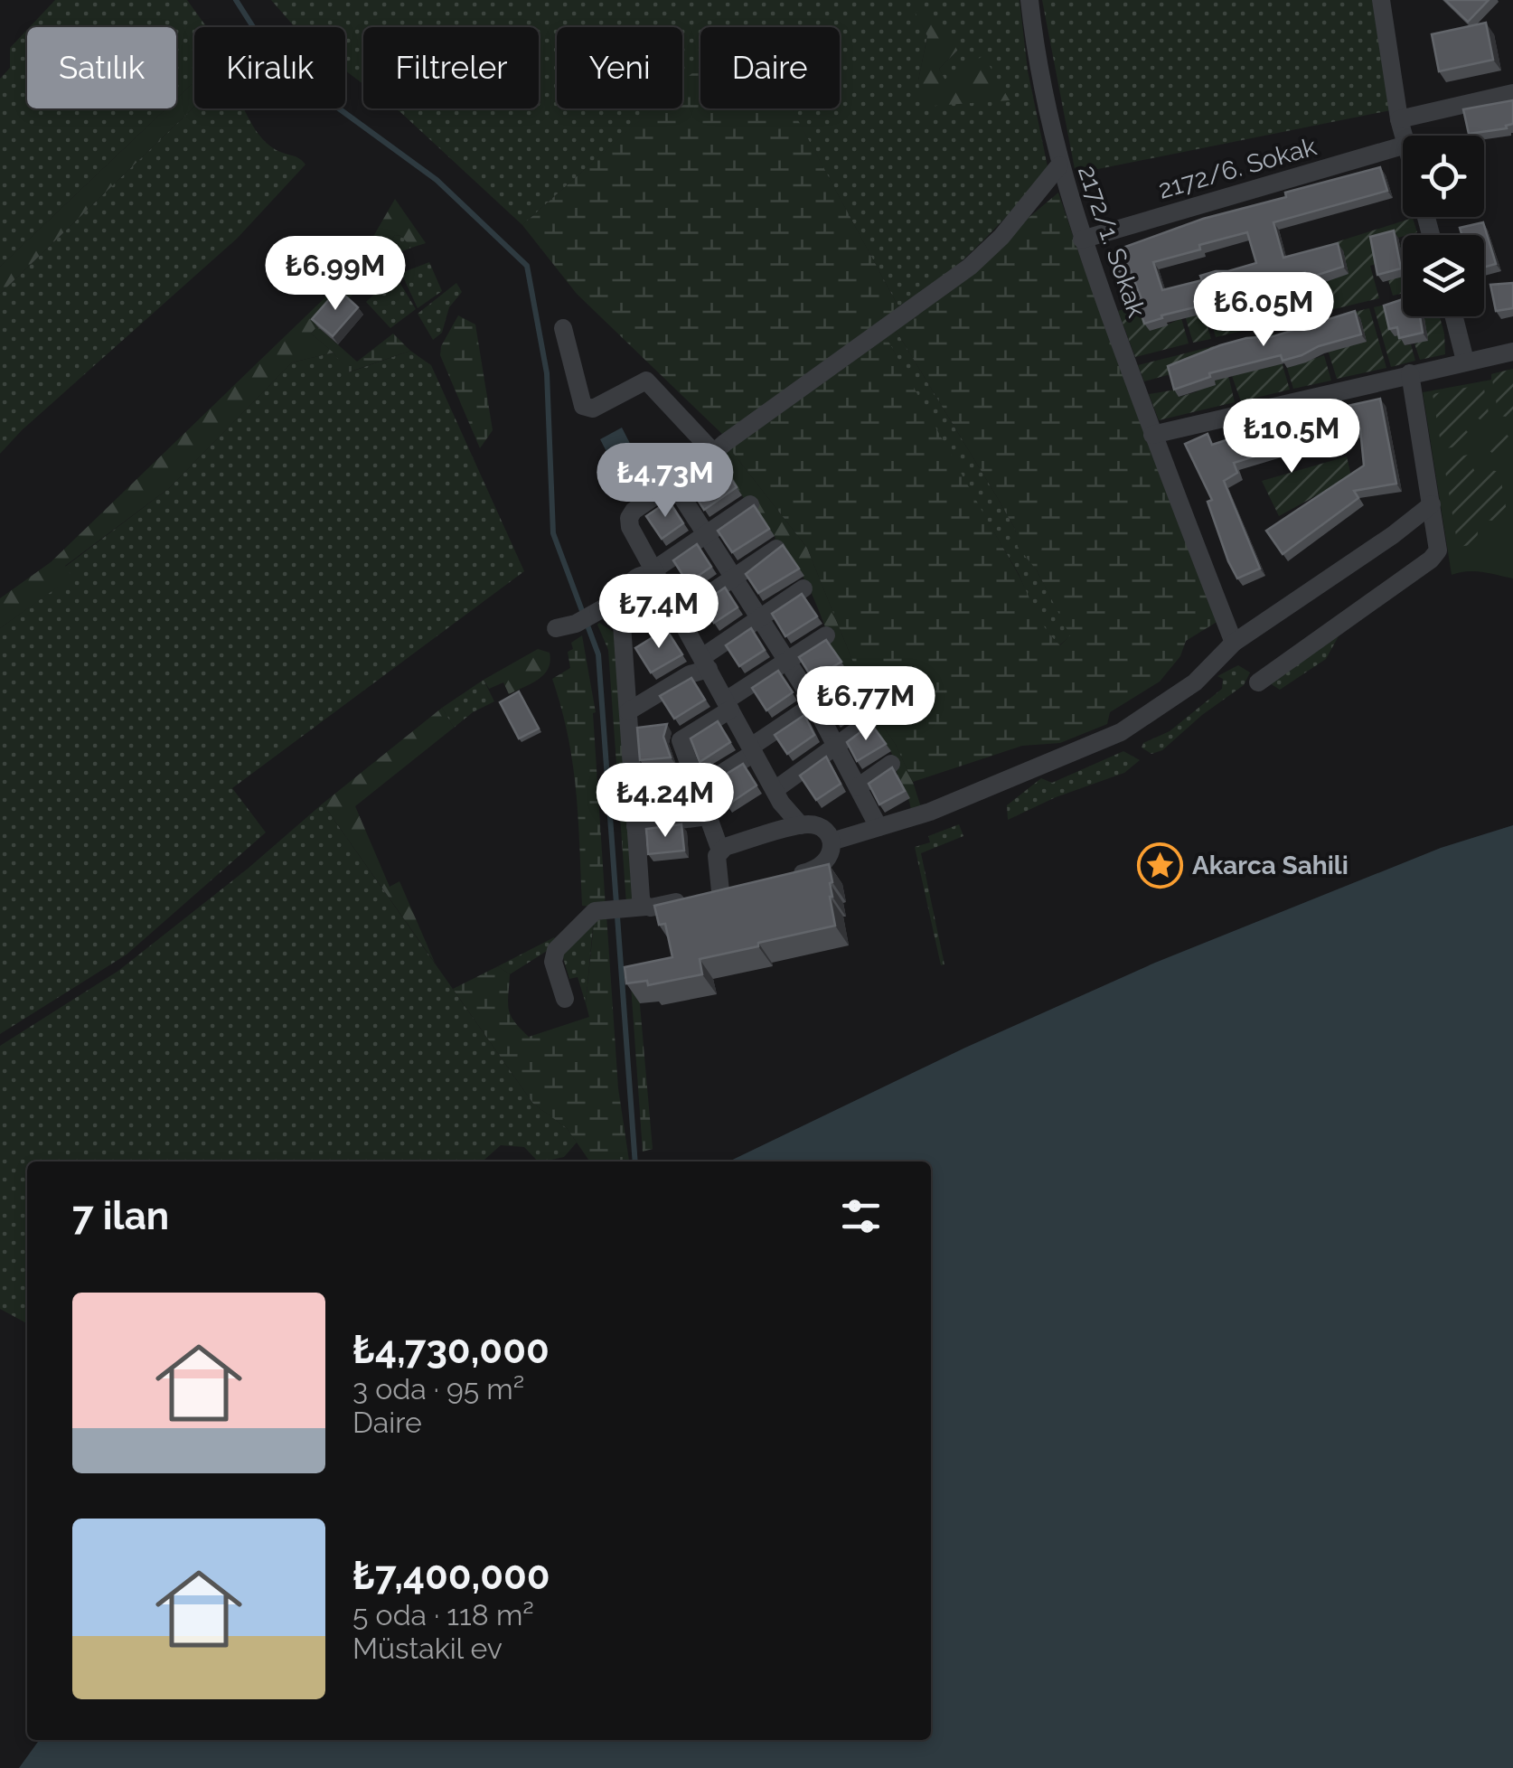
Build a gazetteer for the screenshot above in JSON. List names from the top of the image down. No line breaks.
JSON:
{"streets":{"street":["2172/6. Sokak","2172/1. Sokak"]},"crossings":[["2172/6. Sokak","2172/1. Sokak"]],"places":{"place":["Akarca Sahili"]},"page":{"chip":["Satılık","Kiralık","Filtreler","Yeni","Daire"],"price":["₺6.99M","₺6.05M","₺10.5M","₺4.73M","₺7.4M","₺6.77M","₺4.24M"],"heading":"7 ilan","list":[{"name":"₺4,730,000","note":"3 oda · 95 m² · Daire"},{"name":"₺7,400,000","note":"5 oda · 118 m² · Müstakil ev"}]}}
